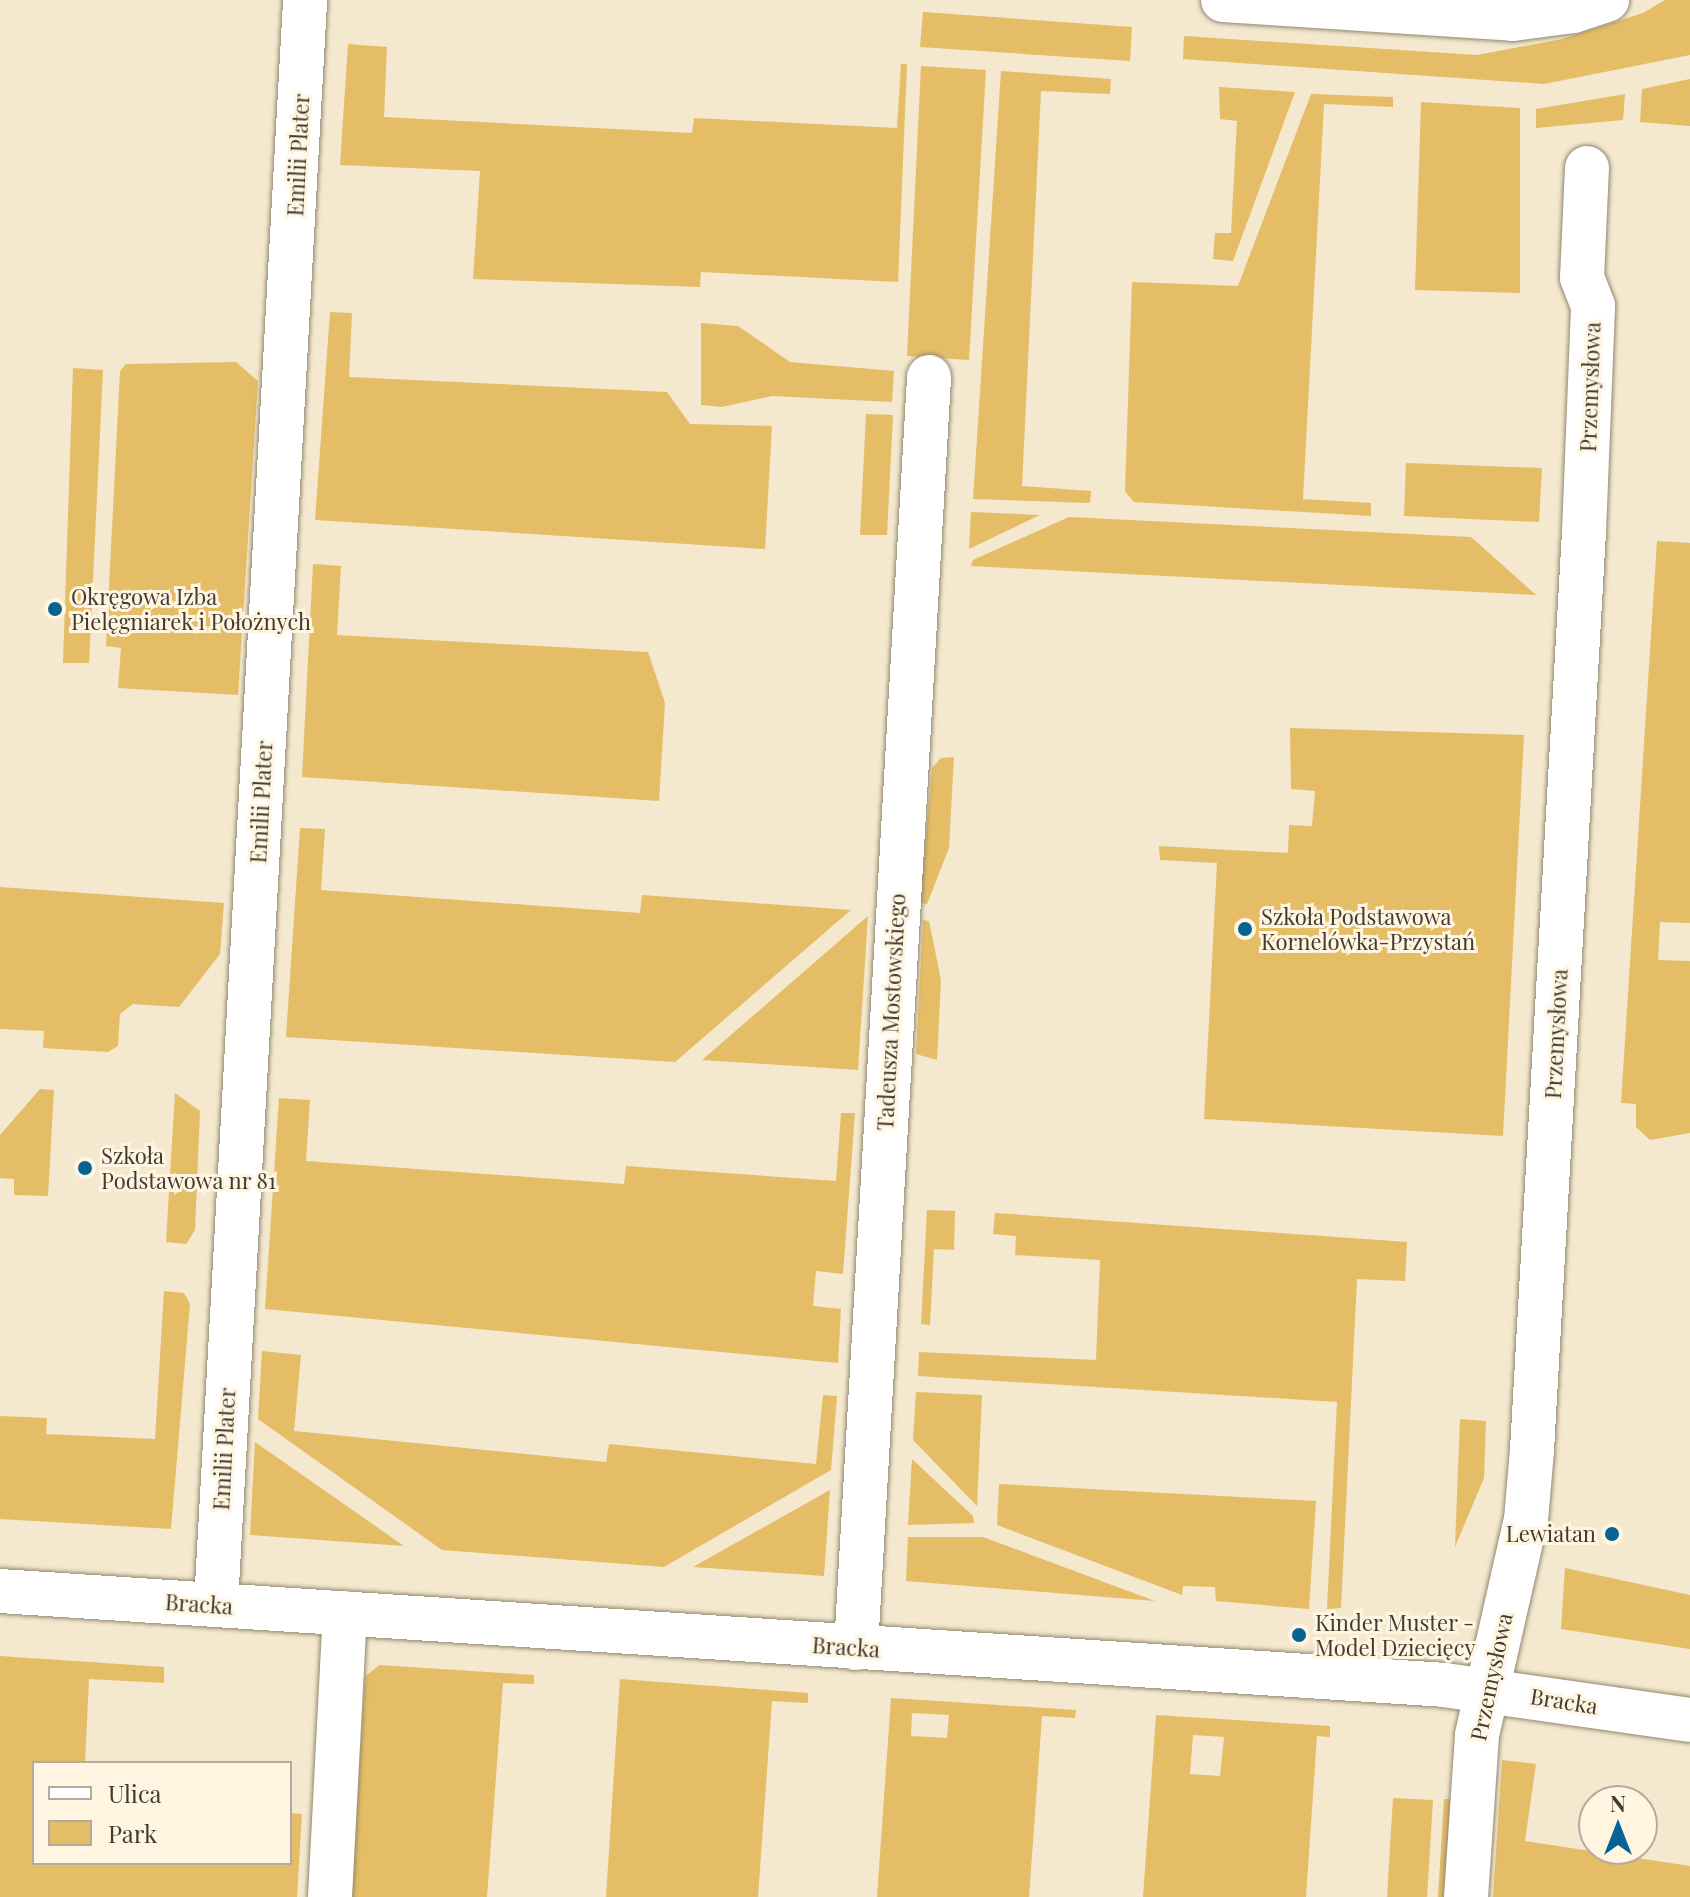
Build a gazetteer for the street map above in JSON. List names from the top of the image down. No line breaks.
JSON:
{"streets":{"street":["Emilii Plater","Przemysłowa","Tadeusza Mostowskiego","Bracka"]},"crossings":[["Emilii Plater","Bracka"],["Przemysłowa","Bracka"],["Tadeusza Mostowskiego","Bracka"]],"places":["Okręgowa Izba Pielęgniarek i Położnych","Szkoła Podstawowa Kornelówka-Przystań","Szkoła Podstawowa nr 81","Lewiatan","Kinder Muster - Model Dziecięcy"],"legend":["Ulica","Park"],"north":"top"}
